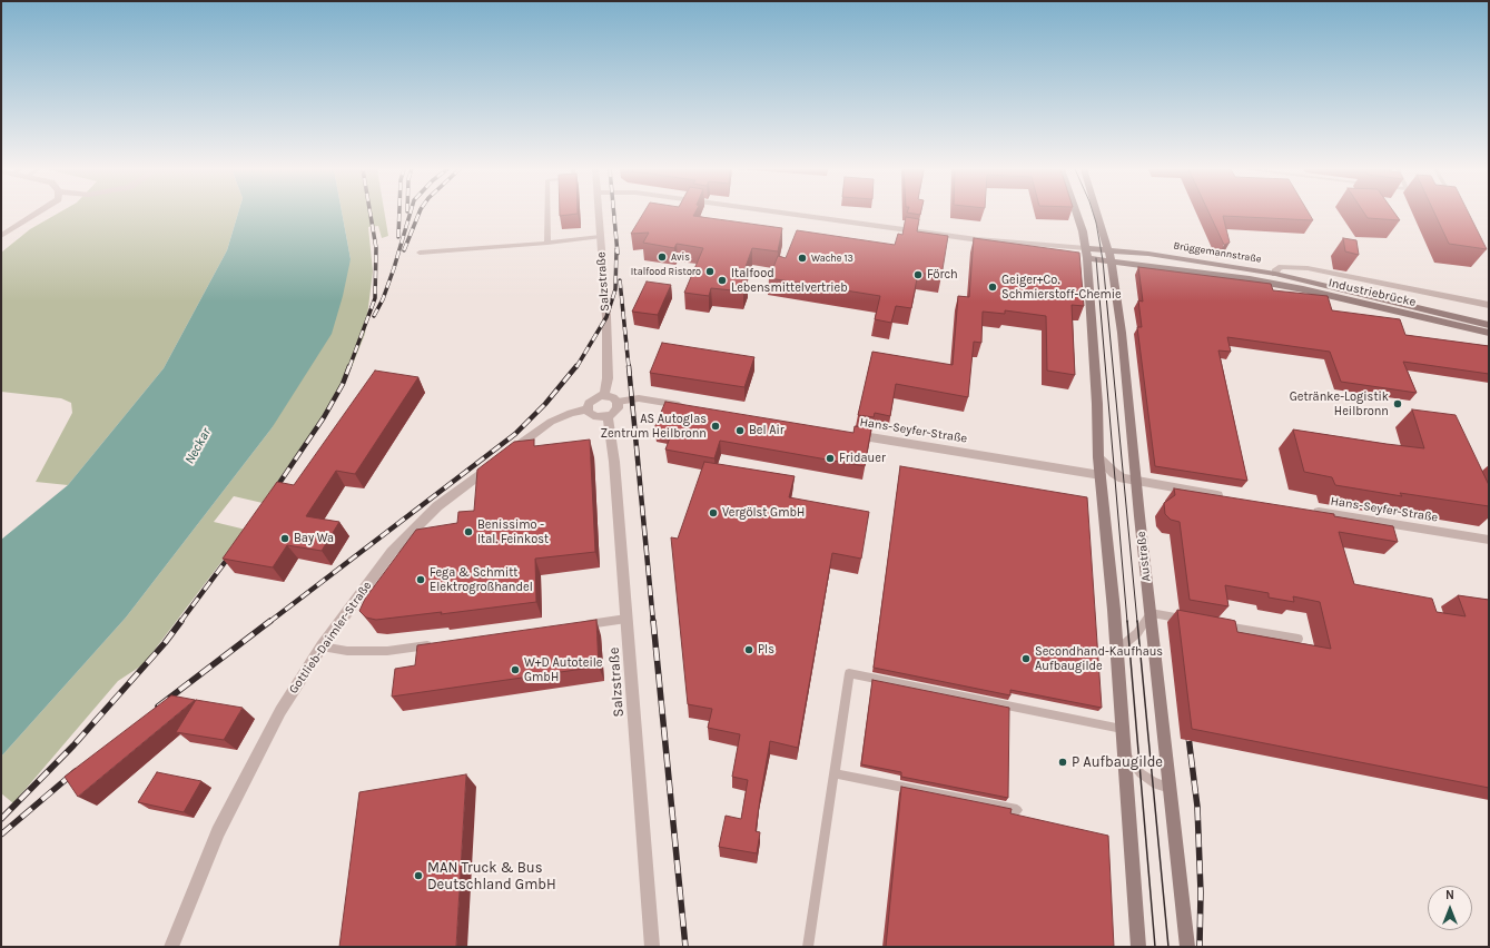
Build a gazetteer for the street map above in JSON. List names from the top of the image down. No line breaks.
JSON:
{"streets":{"main road":["Brüggemannstraße","Industriebrücke","Austraße"],"street":["Salzstraße","Hans-Seyfer-Straße","Gottlieb-Daimler-Straße"]},"crossings":[["Brüggemannstraße","Industriebrücke"],["Brüggemannstraße","Austraße"],["Salzstraße","Gottlieb-Daimler-Straße"]],"water":["Neckar"],"places":["Avis","Wache 13","Italfood Ristoro","Förch","Italfood Lebensmittelvertrieb","Geiger+Co. Schmierstoff-Chemie","Getränke-Logistik Heilbronn","AS Autoglas Zentrum Heilbronn","Bel Air","Fridauer","Vergölst GmbH","Benissimo - Ital. Feinkost","Bay Wa","Fega & Schmitt Elektrogroßhandel","Pls","Secondhand-Kaufhaus Aufbaugilde","W+D Autoteile GmbH","P Aufbaugilde","MAN Truck & Bus Deutschland GmbH"],"north":"top"}
